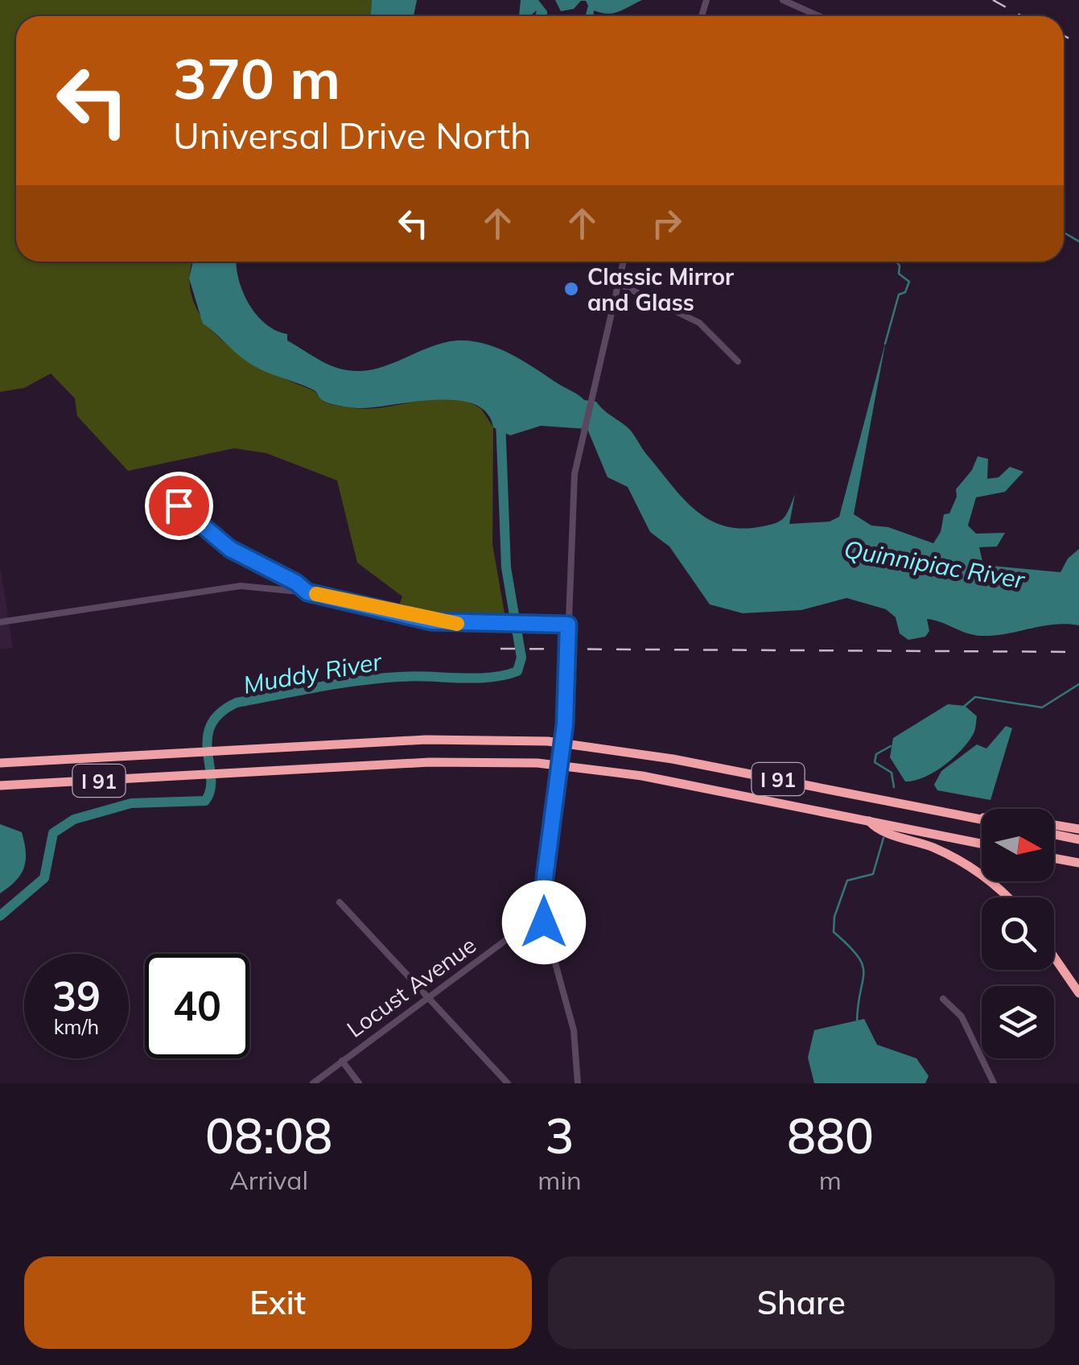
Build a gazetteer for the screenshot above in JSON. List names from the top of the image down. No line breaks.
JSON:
{"streets":{"highway":["I 91"],"street":["Locust Avenue"]},"water":["Quinnipiac River","Muddy River"],"places":["Classic Mirror and Glass"],"north":"right","page":{"turn":["370 m","Universal Drive North"],"speed":"39 km/h","limit":"40","eta":["08:08","Arrival","3","min","880","m"],"buttons":["Exit","Share"]}}
